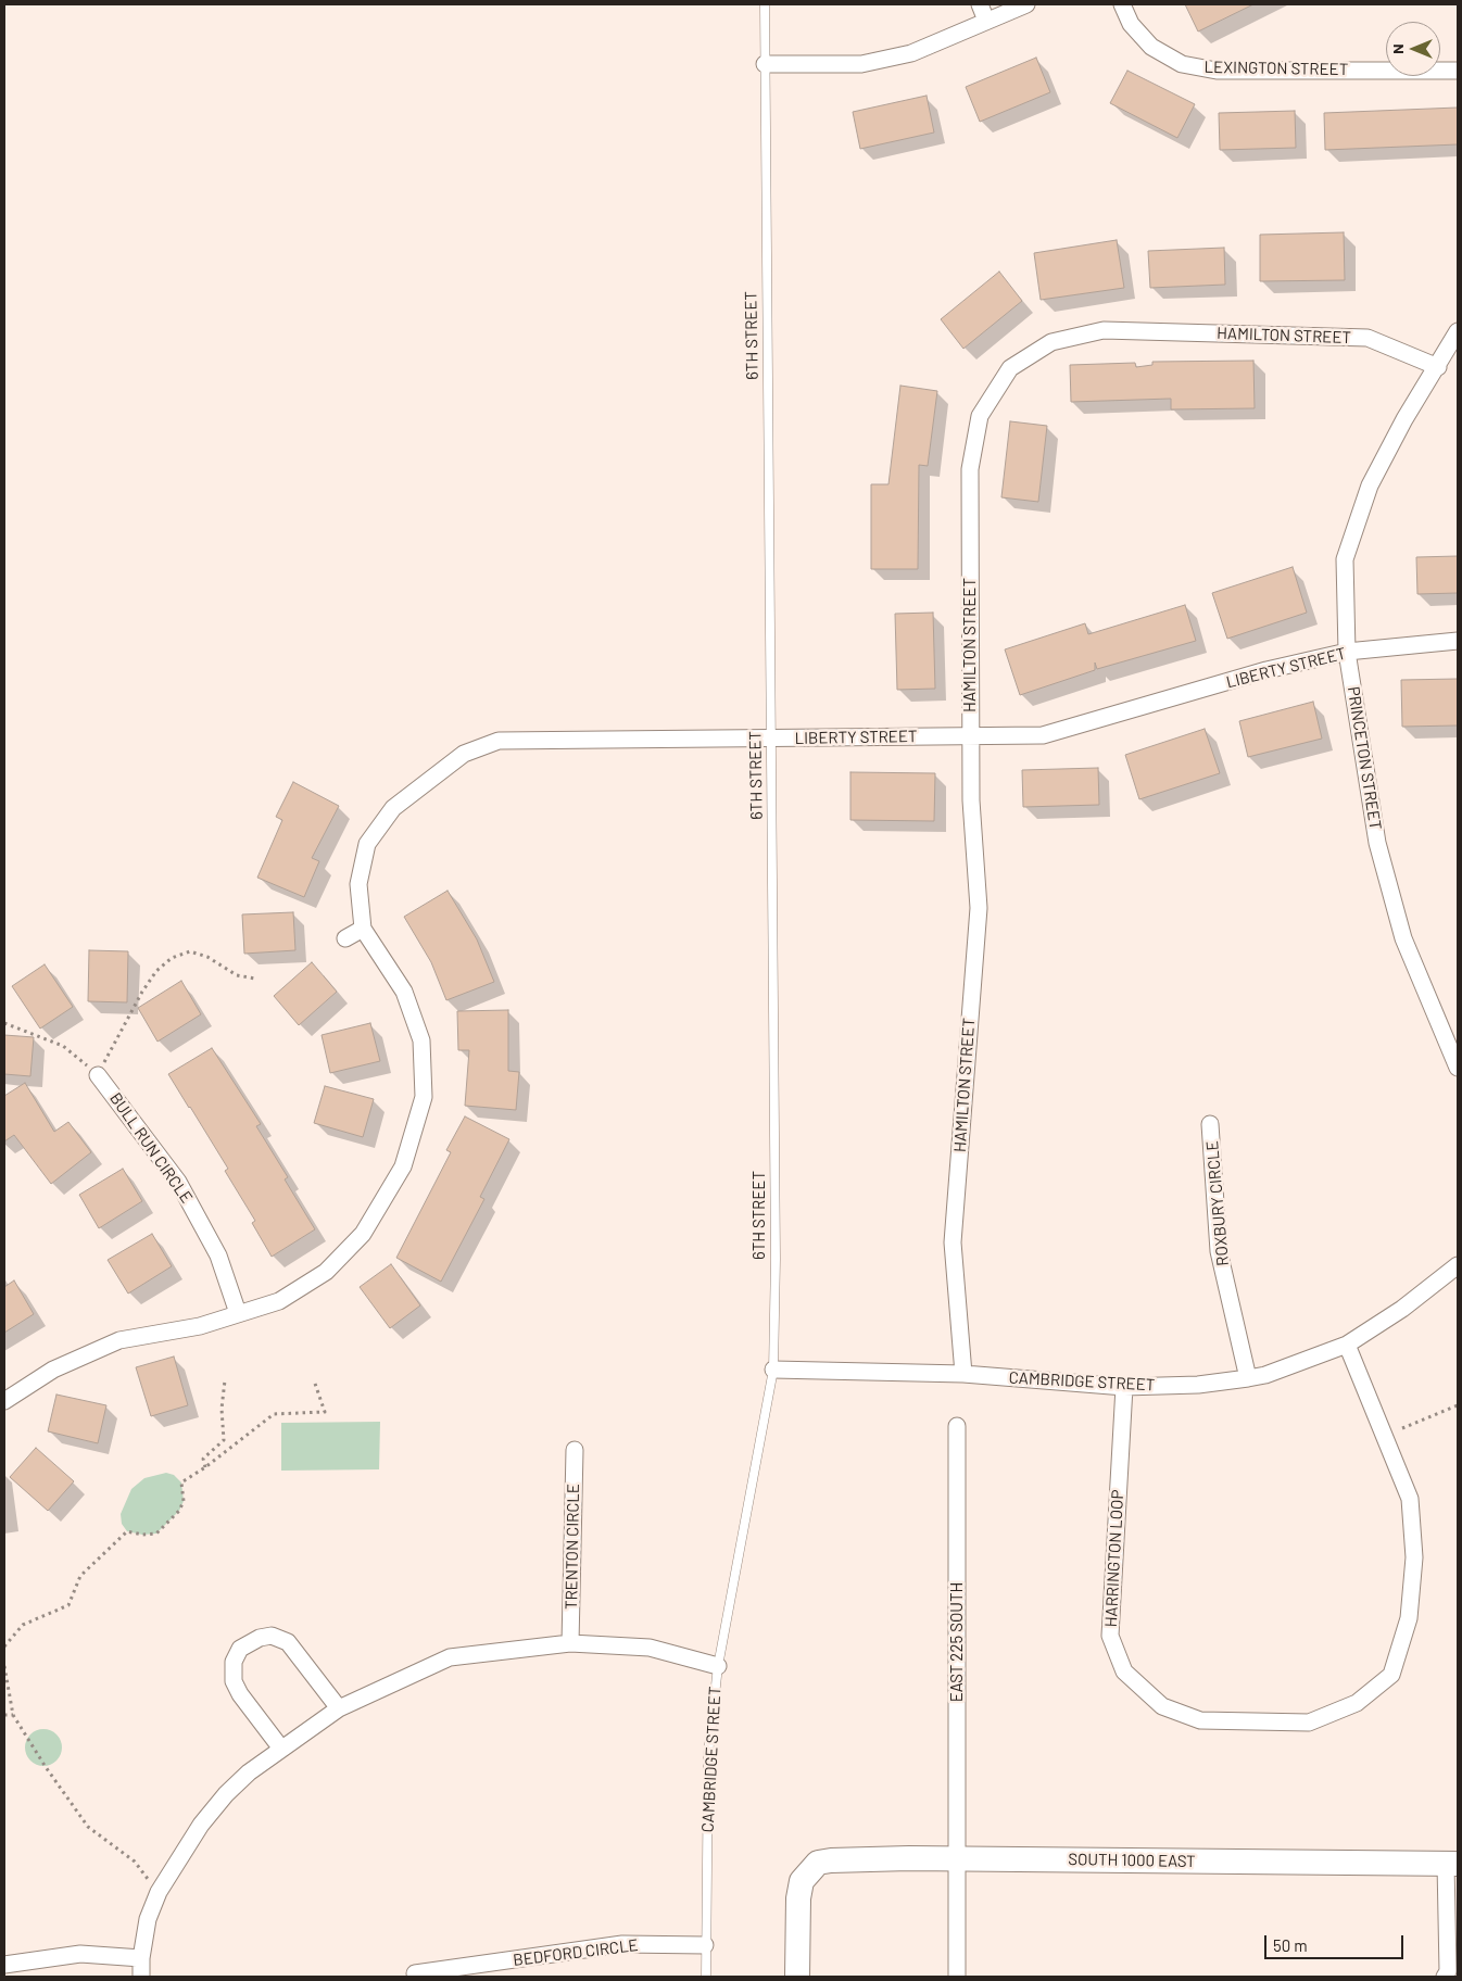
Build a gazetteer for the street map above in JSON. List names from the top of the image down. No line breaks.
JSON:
{"streets":{"street":["LEXINGTON STREET","HAMILTON STREET","LIBERTY STREET","PRINCETON STREET","BULL RUN CIRCLE","ROXBURY CIRCLE","CAMBRIDGE STREET","TRENTON CIRCLE","HARRINGTON LOOP","EAST 225 SOUTH","SOUTH 1000 EAST","BEDFORD CIRCLE"],"lane":["6TH STREET"]},"crossings":[["6TH STREET","LIBERTY STREET"],["6TH STREET","CAMBRIDGE STREET"],["HAMILTON STREET","LIBERTY STREET"],["HAMILTON STREET","PRINCETON STREET"],["HAMILTON STREET","CAMBRIDGE STREET"],["LIBERTY STREET","PRINCETON STREET"],["LIBERTY STREET","BULL RUN CIRCLE"],["ROXBURY CIRCLE","CAMBRIDGE STREET"],["CAMBRIDGE STREET","HARRINGTON LOOP"],["CAMBRIDGE STREET","BEDFORD CIRCLE"],["EAST 225 SOUTH","SOUTH 1000 EAST"]],"scale_bar":"50 m","north":"left"}
